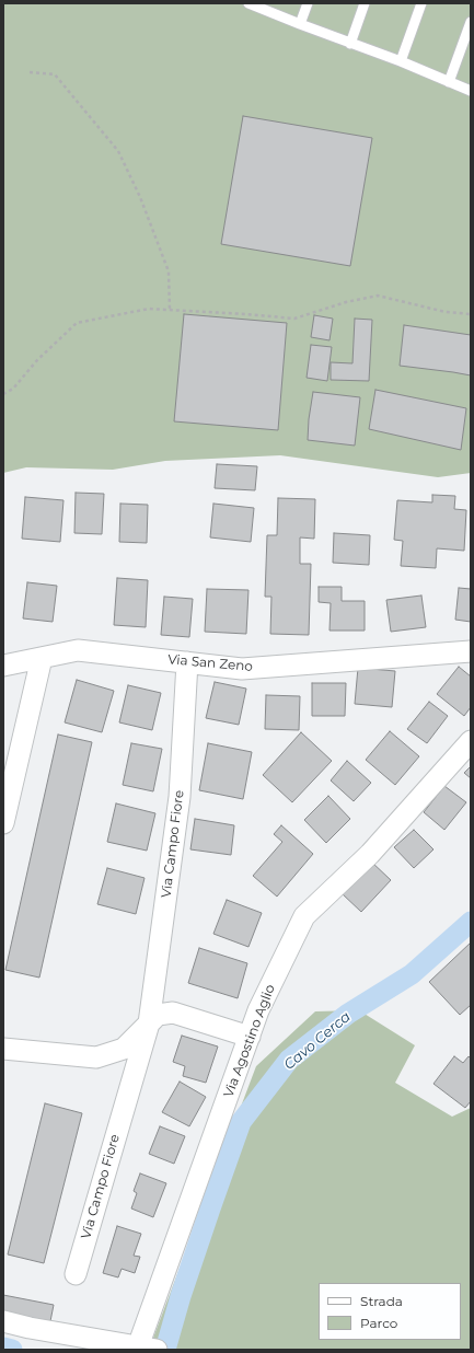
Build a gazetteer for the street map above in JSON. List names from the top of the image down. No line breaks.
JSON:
{"streets":{"street":["Via San Zeno","Via Campo Fiore","Via Agostino Aglio"]},"crossings":[["Via San Zeno","Via Campo Fiore"]],"water":["Cavo Cerca"],"legend":["Strada","Parco"]}
